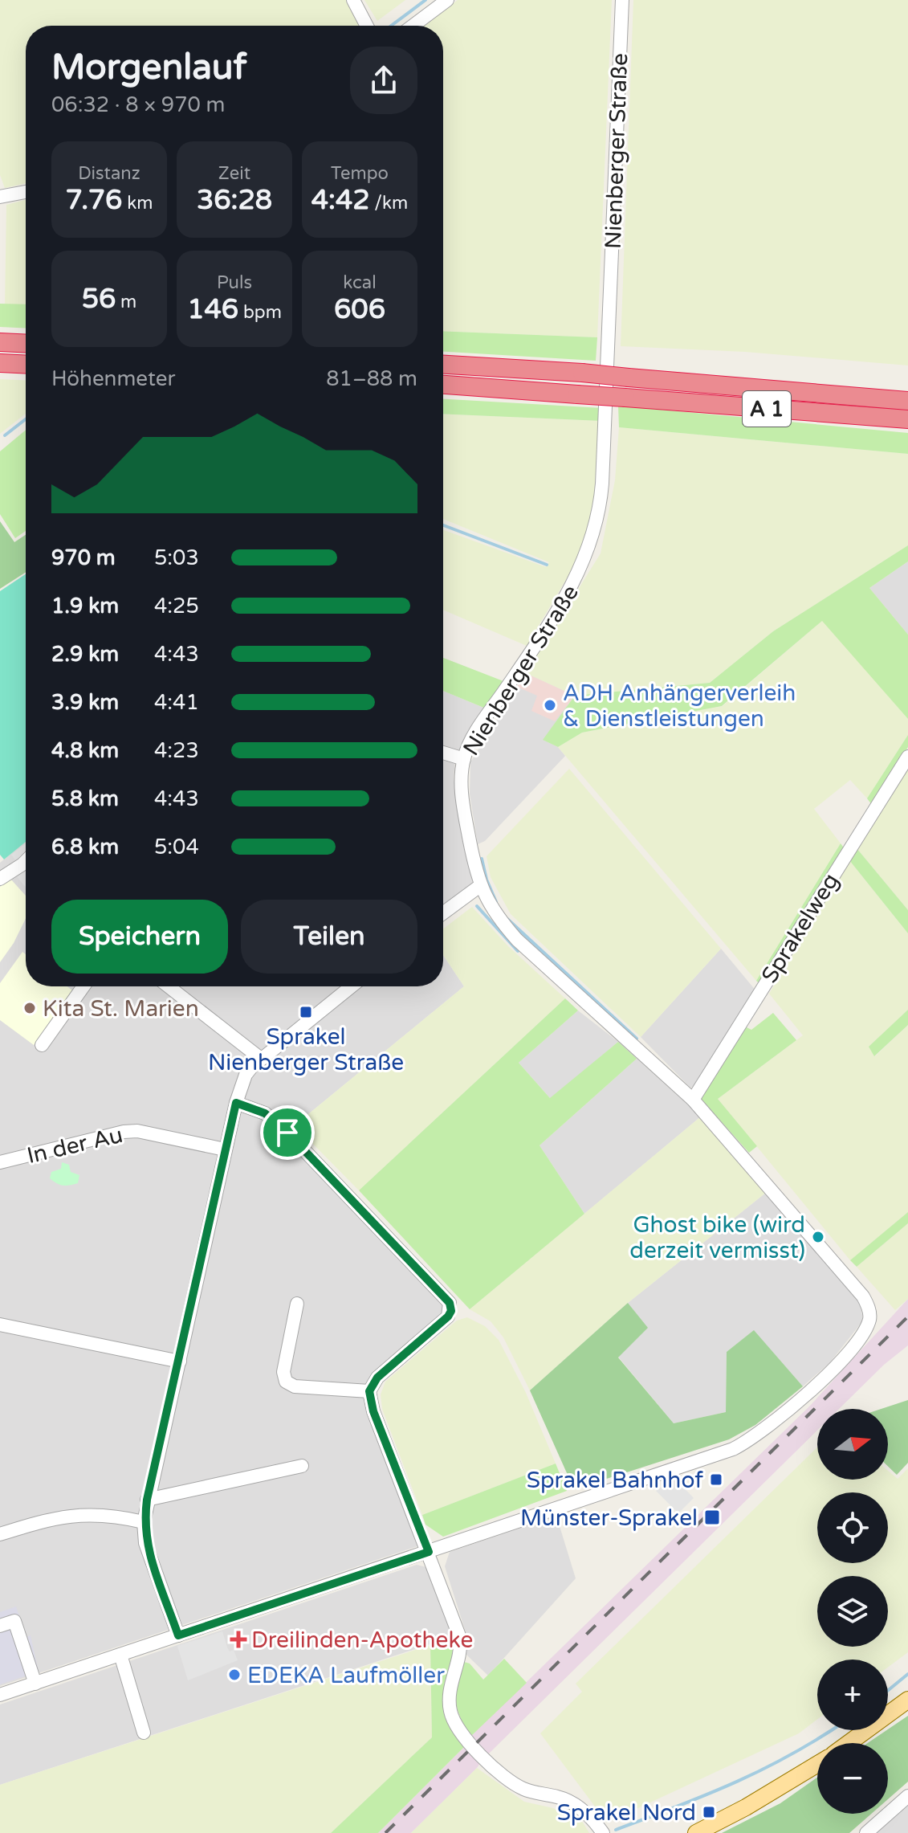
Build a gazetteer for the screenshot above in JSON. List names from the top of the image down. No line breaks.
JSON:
{"streets":{"highway":["A 1"],"street":["Nienberger Straße","Sprakelweg","In der Au"]},"crossings":[["Nienberger Straße","Sprakelweg"]],"places":{"other":["ADH Anhängerverleih & Dienstleistungen","Kita St. Marien","Ghost bike (wird derzeit vermisst)","EDEKA Laufmöller"],"transit":["Sprakel Nienberger Straße","Sprakel Bahnhof","Münster-Sprakel","Sprakel Nord"],"health":["Dreilinden-Apotheke"]},"north":"right","page":{"heading":["Morgenlauf","06:32 · 8 × 970 m"],"stats":[["Distanz","7.76 km"],["Zeit","36:28"],["Tempo","4:42 /km"],["56 m"],["Puls","146 bpm"],["kcal","606"]],"chart":["Höhenmeter","81–88 m"],"list":[{"name":"970 m","note":"5:03"},{"name":"1.9 km","note":"4:25"},{"name":"2.9 km","note":"4:43"},{"name":"3.9 km","note":"4:41"},{"name":"4.8 km","note":"4:23"},{"name":"5.8 km","note":"4:43"},{"name":"6.8 km","note":"5:04"}],"buttons":["Speichern","Teilen"],"map_buttons":["+","−"]}}
